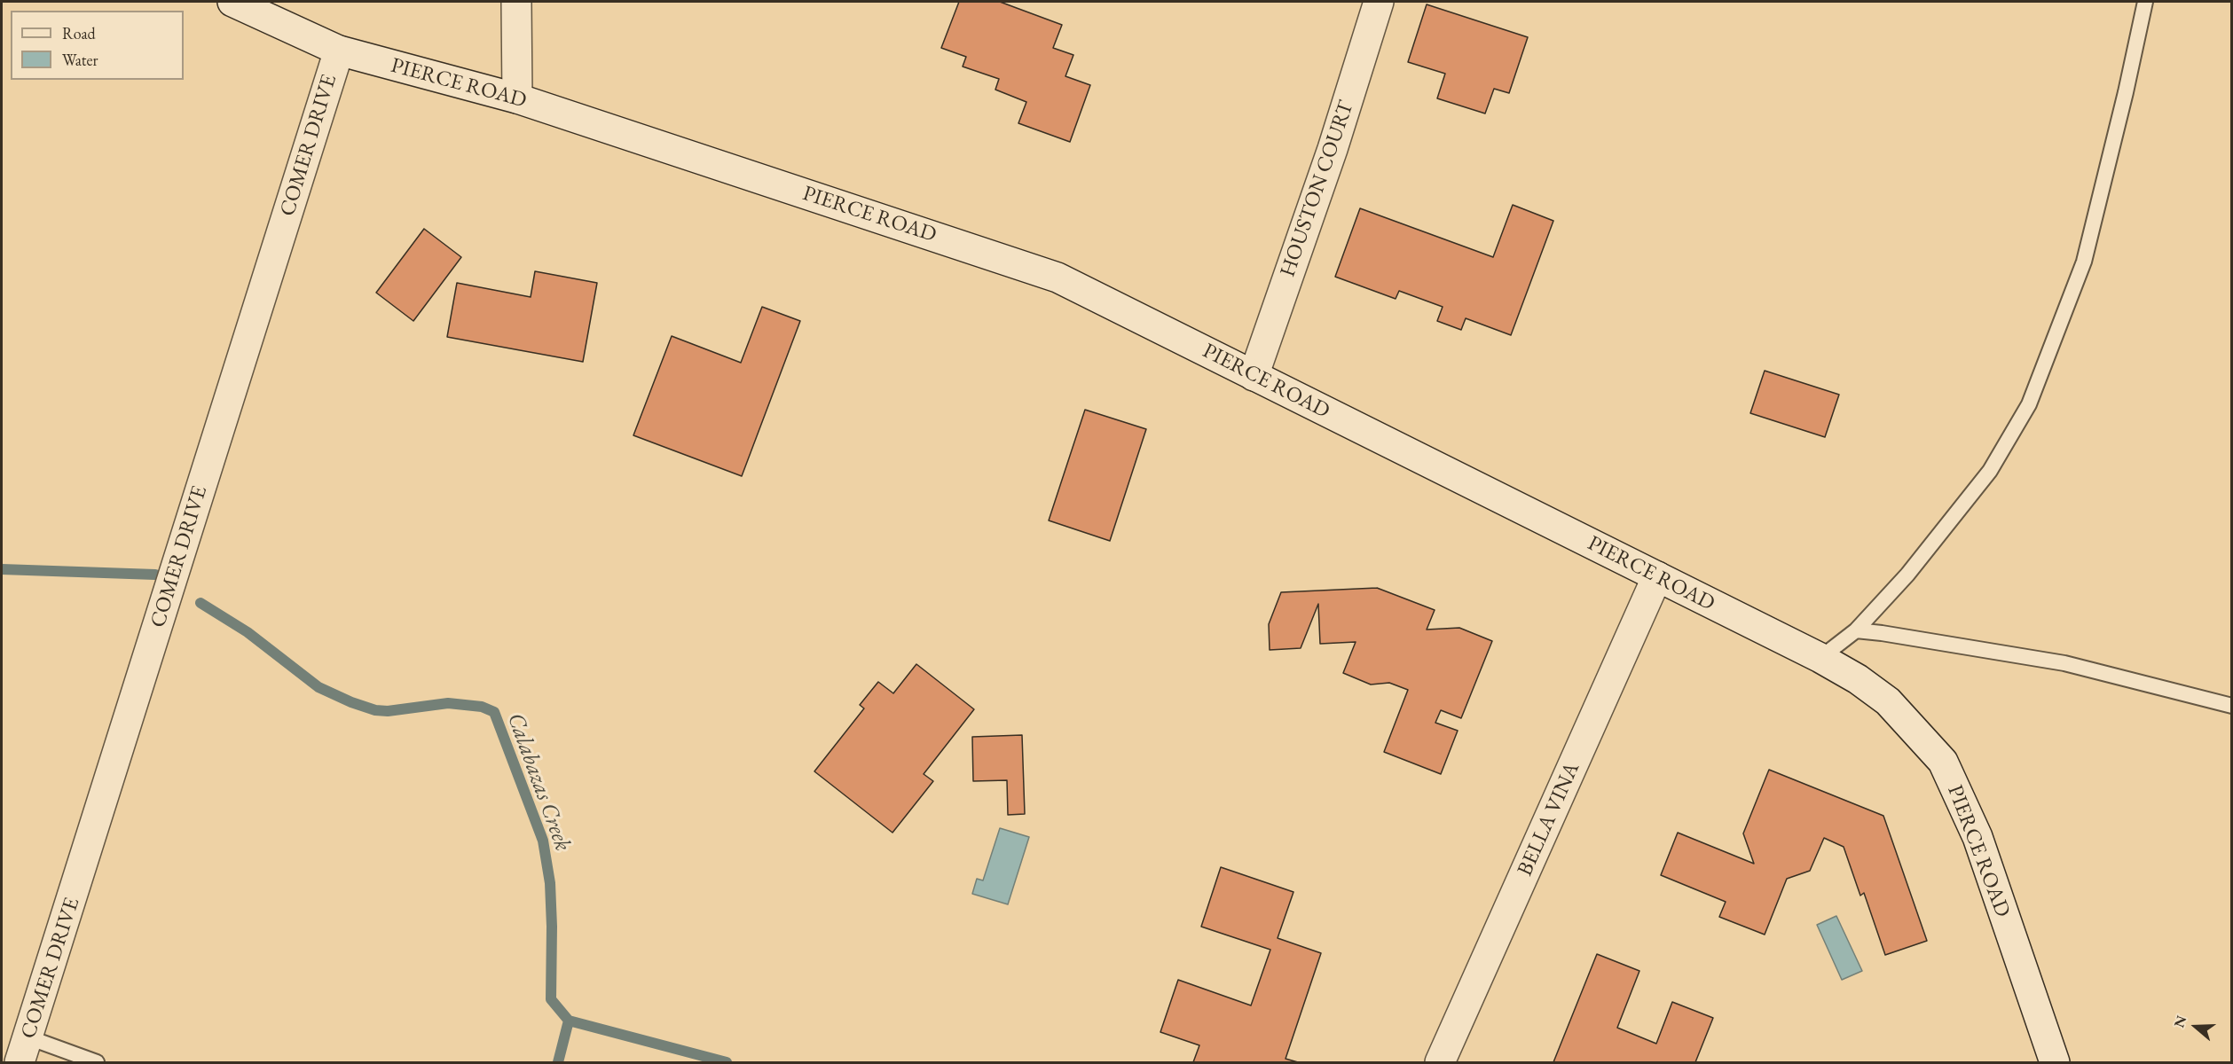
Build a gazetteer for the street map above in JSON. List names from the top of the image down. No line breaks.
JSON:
{"streets":{"street":["PIERCE ROAD","COMER DRIVE","HOUSTON COURT","BELLA VINA"]},"crossings":[["PIERCE ROAD","COMER DRIVE"],["PIERCE ROAD","HOUSTON COURT"],["PIERCE ROAD","BELLA VINA"]],"water":["Calabazas Creek"],"legend":["Road","Water"],"north":"left"}
